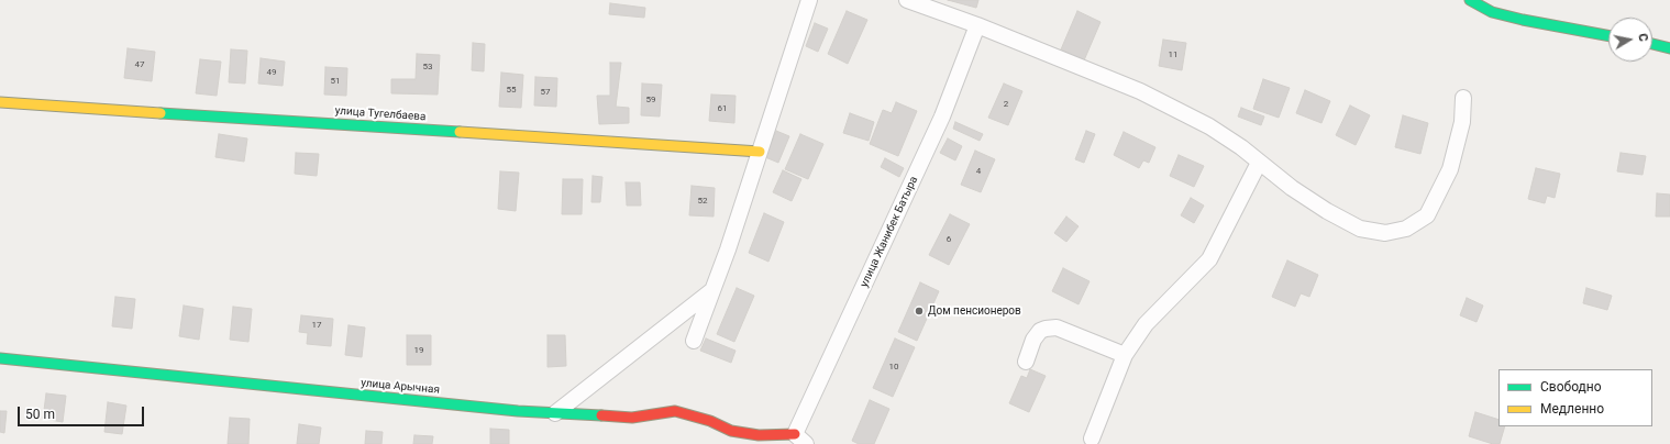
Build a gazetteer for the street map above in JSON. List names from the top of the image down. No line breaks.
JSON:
{"streets":{"street":["улица Тугелбаева","улица Жанибек Батыра","улица Арычная"]},"crossings":[["улица Жанибек Батыра","улица Арычная"]],"places":["Дом пенсионеров"],"house_numbers":["11","47","53","49","51","55","57","59","2","61","4","52","6","17","19","10"],"legend":["Свободно","Медленно"],"scale_bar":"50 m","north":"right"}
